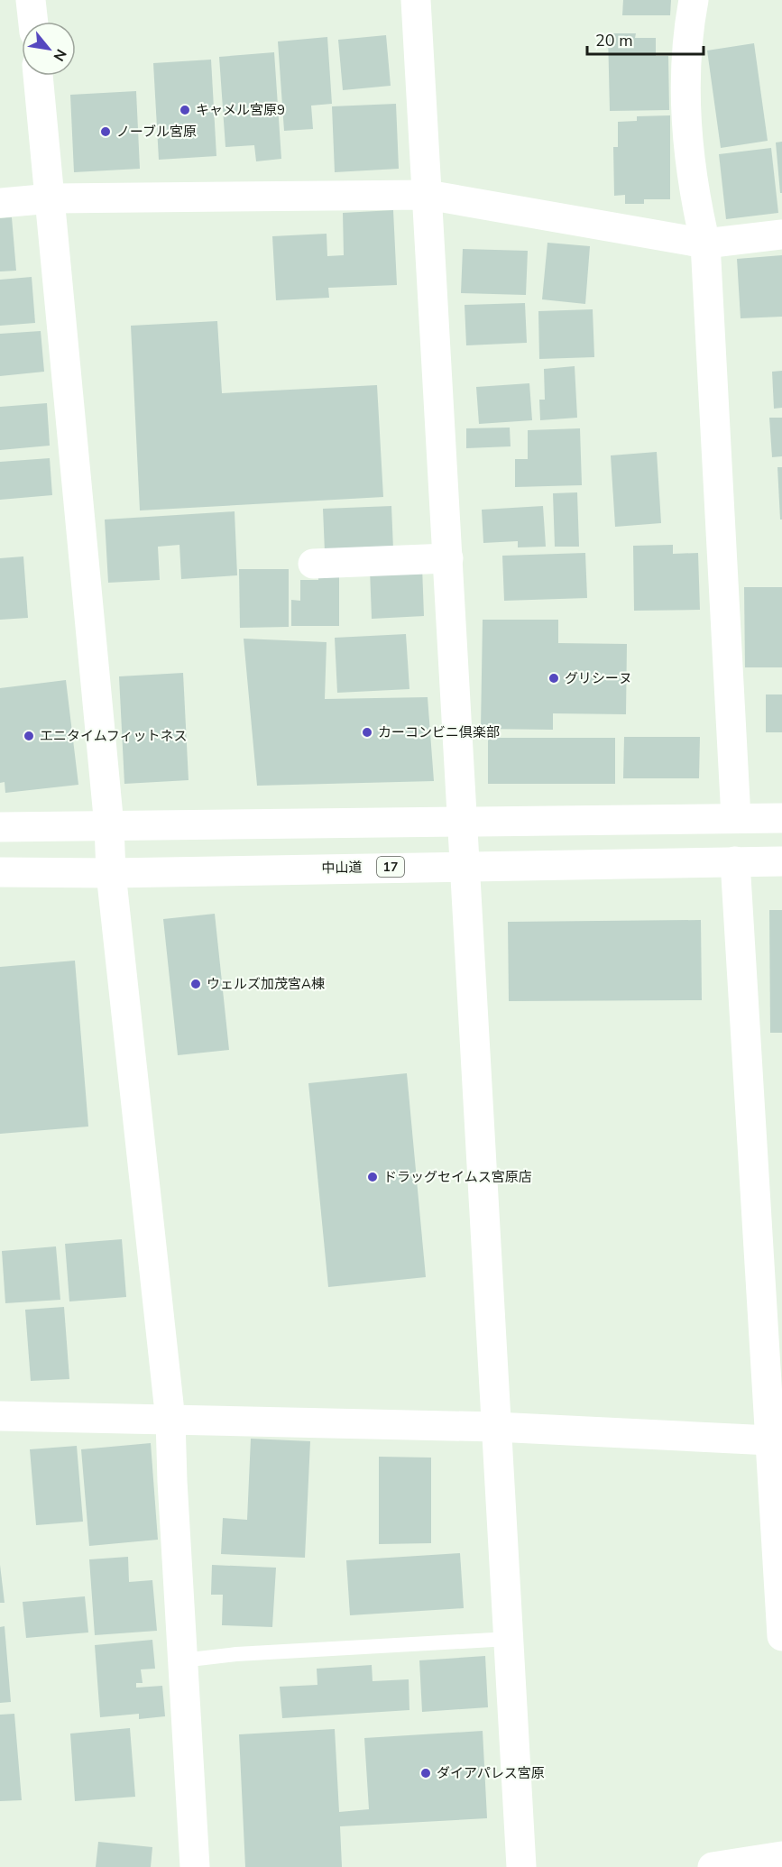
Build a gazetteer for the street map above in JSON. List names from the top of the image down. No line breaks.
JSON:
{"streets":{"main road":["17","中山道"]},"places":["キャメル宮原9","ノーブル宮原","グリシーヌ","カーコンビニ倶楽部","エニタイムフィットネス","ウェルズ加茂宮A棟","ドラッグセイムス宮原店","ダイアパレス宮原"],"scale_bar":"20 m","north":"bottom right"}
